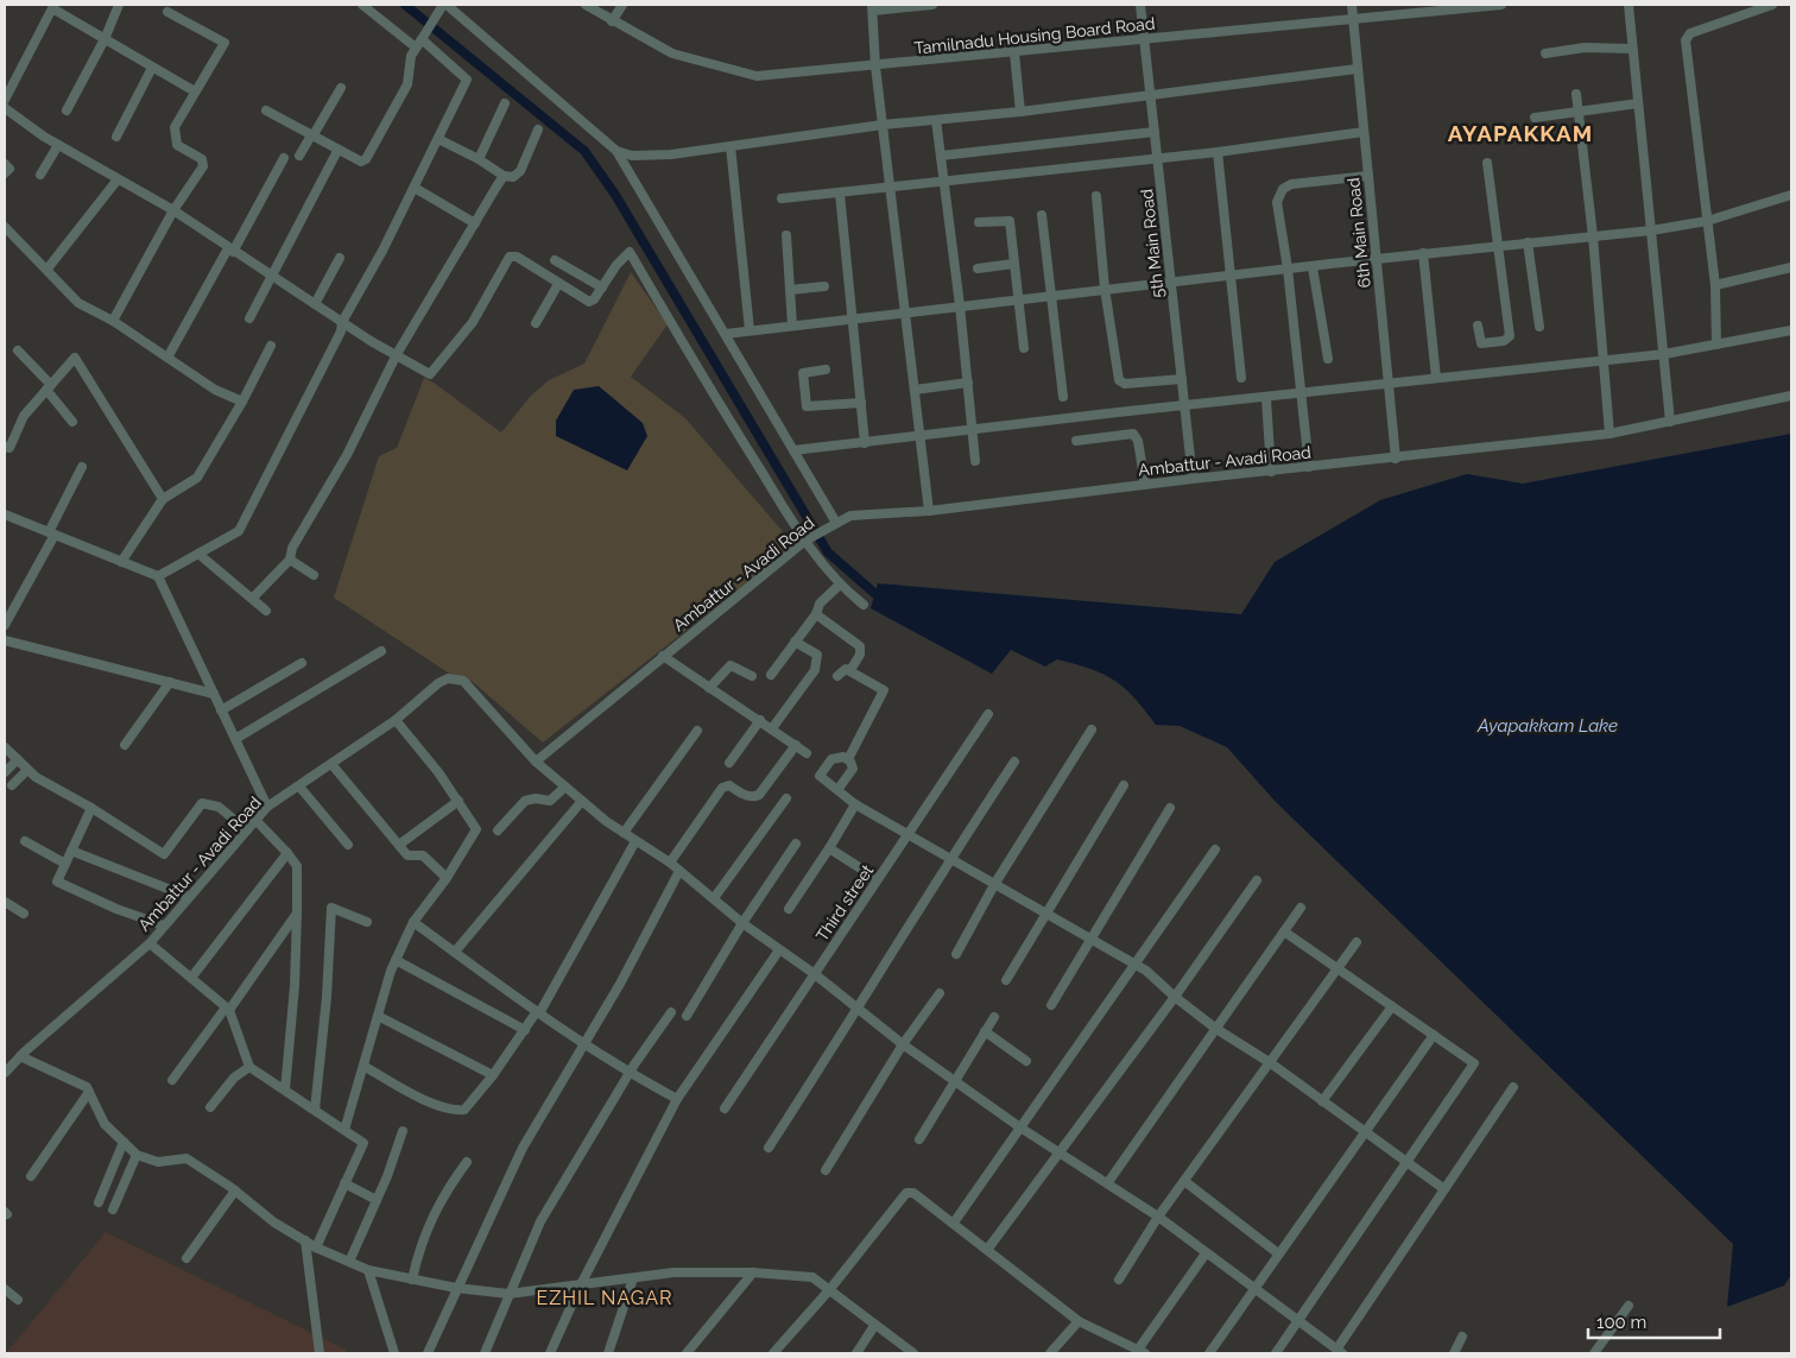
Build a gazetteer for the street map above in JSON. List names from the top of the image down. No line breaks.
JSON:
{"streets":{"street":["Tamilnadu Housing Board Road","6th Main Road","5th Main Road","Ambattur - Avadi Road","Third street"]},"crossings":[["Tamilnadu Housing Board Road","6th Main Road"],["Tamilnadu Housing Board Road","5th Main Road"],["6th Main Road","Ambattur - Avadi Road"],["5th Main Road","Ambattur - Avadi Road"]],"districts":["AYAPAKKAM","EZHIL NAGAR"],"water":["Ayapakkam Lake"],"scale_bar":"100 m"}
